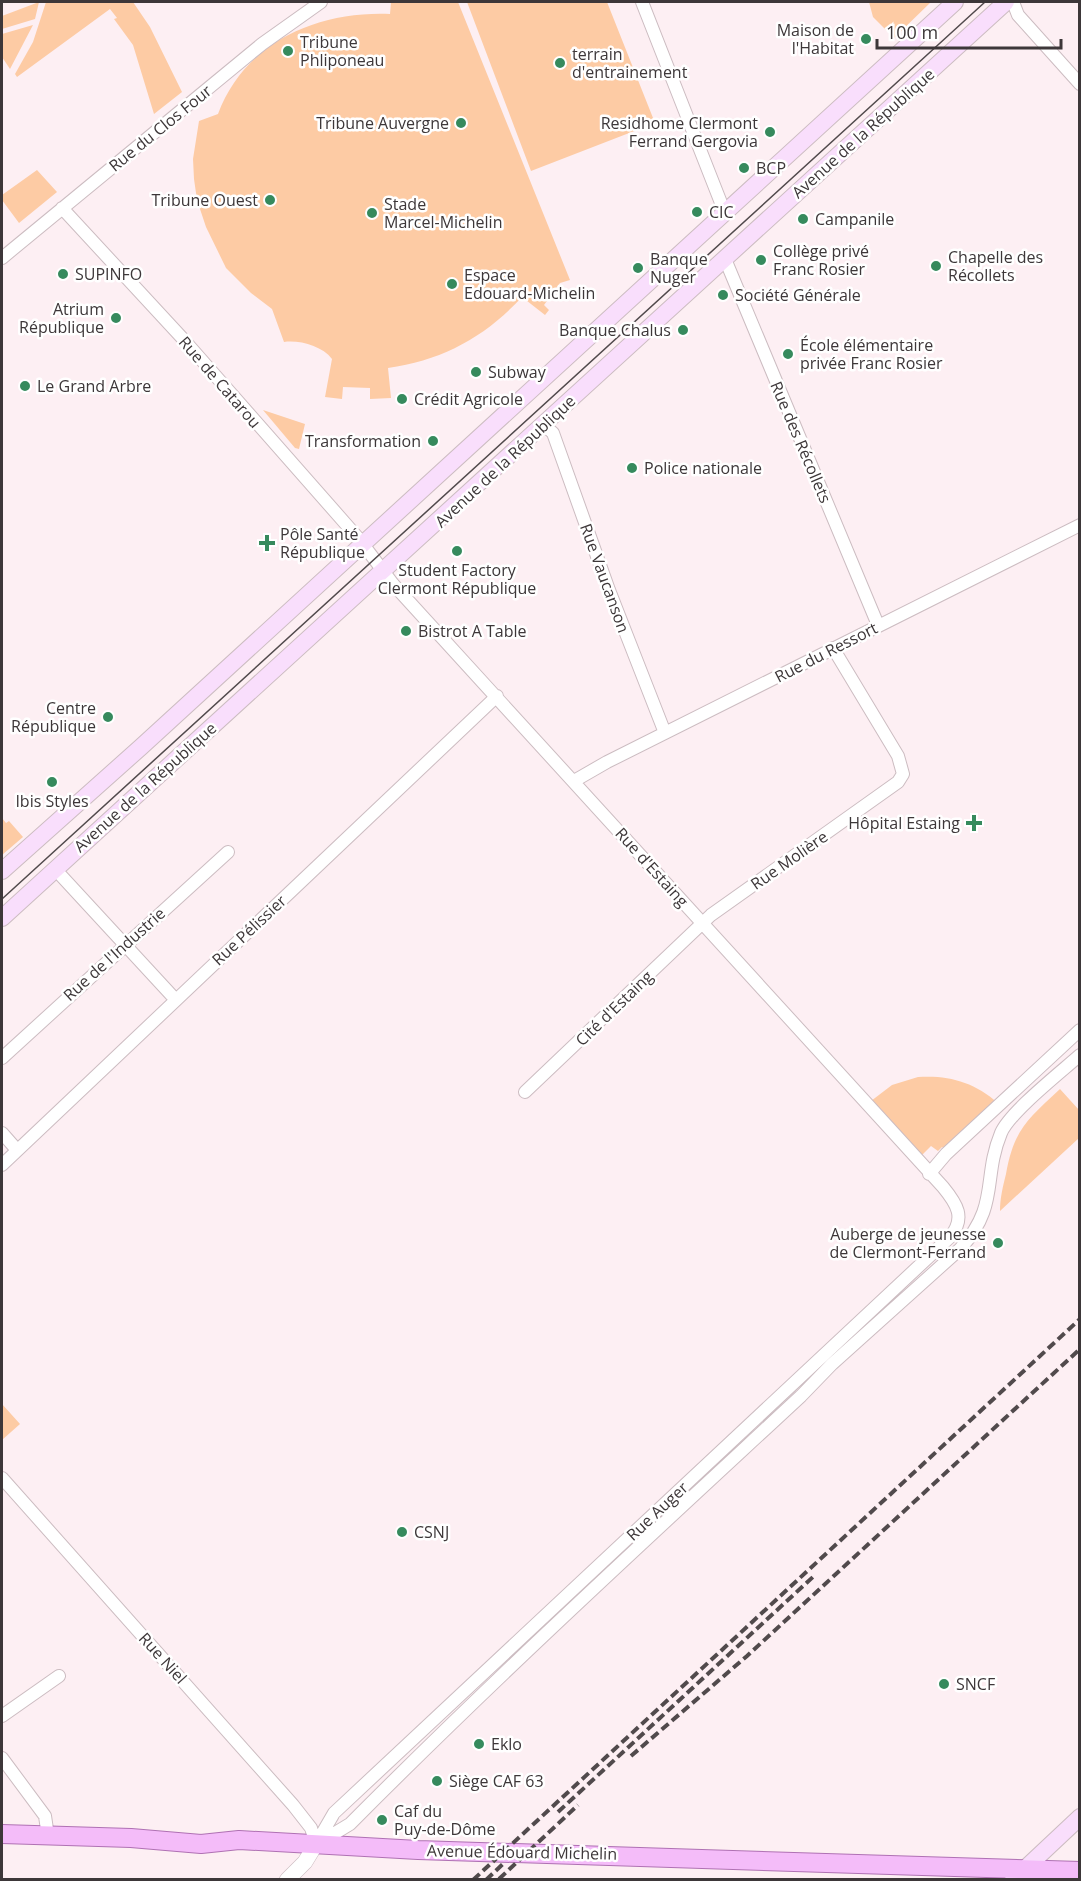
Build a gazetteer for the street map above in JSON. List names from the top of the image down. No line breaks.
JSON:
{"streets":{"main road":["Avenue de la République","Avenue Édouard Michelin"],"street":["Rue du Clos Four","Rue de Catarou","Rue des Récollets","Rue Vaucanson","Rue du Ressort","Rue Molière","Rue d'Estaing","Rue Pélissier","Rue de l'Industrie","Cité d'Estaing","Rue Auger","Rue Niel"]},"crossings":[["Rue du Clos Four","Rue de Catarou"],["Avenue de la République","Rue de Catarou"],["Avenue de la République","Rue des Récollets"],["Avenue de la République","Rue Vaucanson"],["Avenue de la République","Rue d'Estaing"],["Rue de Catarou","Rue d'Estaing"],["Rue des Récollets","Rue du Ressort"],["Rue Vaucanson","Rue du Ressort"],["Rue du Ressort","Rue Molière"],["Rue du Ressort","Rue d'Estaing"],["Rue Molière","Rue d'Estaing"],["Rue Molière","Cité d'Estaing"],["Rue d'Estaing","Rue Pélissier"],["Rue d'Estaing","Cité d'Estaing"],["Rue d'Estaing","Rue Auger"],["Rue Auger","Rue Niel"],["Rue Auger","Avenue Édouard Michelin"],["Rue Niel","Avenue Édouard Michelin"]],"places":{"other":["Maison de l'Habitat","Tribune Phliponeau","terrain d'entrainement","Tribune Auvergne","Residhome Clermont Ferrand Gergovia","BCP","Tribune Ouest","CIC","Stade Marcel-Michelin","Campanile","Collège privé Franc Rosier","Chapelle des Récollets","Banque Nuger","SUPINFO","Espace Edouard-Michelin","Société Générale","Atrium République","Banque Chalus","École élémentaire privée Franc Rosier","Subway","Le Grand Arbre","Crédit Agricole","Transformation","Police nationale","Student Factory Clermont République","Bistrot A Table","Centre République","Ibis Styles","Auberge de jeunesse de Clermont-Ferrand","CSNJ","SNCF","Eklo","Siège CAF 63","Caf du Puy-de-Dôme"],"health":["Pôle Santé République","Hôpital Estaing"]},"scale_bar":"100 m"}
